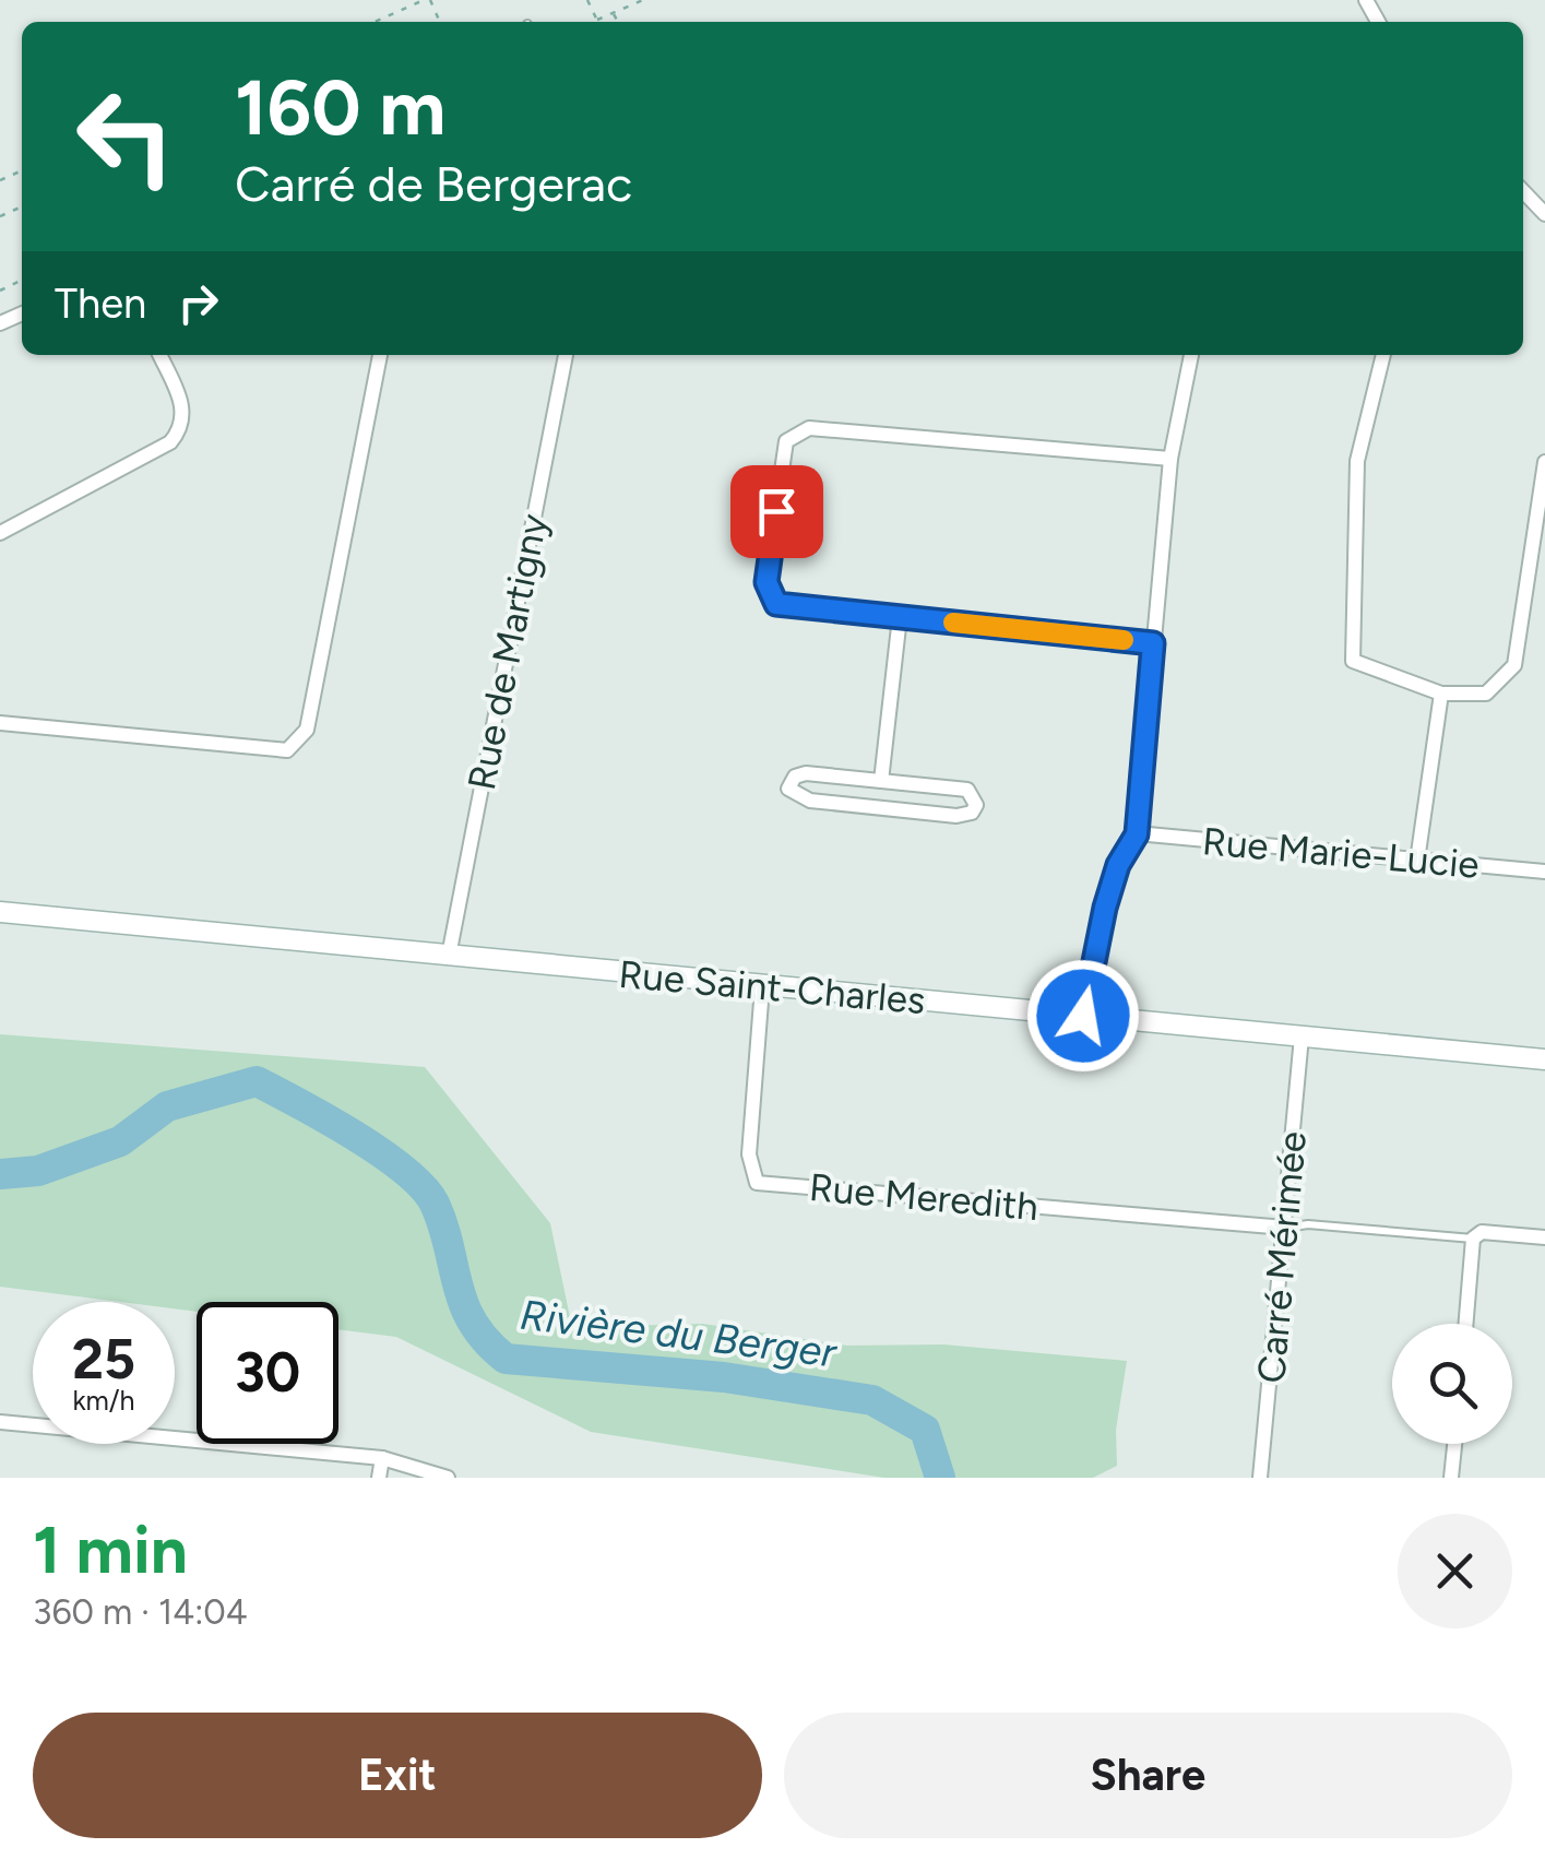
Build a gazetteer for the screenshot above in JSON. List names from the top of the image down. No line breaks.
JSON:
{"streets":{"street":["Rue de Martigny","Rue Marie-Lucie","Rue Saint-Charles","Rue Meredith","Carré Mérimée"]},"crossings":[["Rue de Martigny","Rue Saint-Charles"],["Rue Saint-Charles","Rue Meredith"],["Rue Saint-Charles","Carré Mérimée"],["Rue Meredith","Carré Mérimée"]],"water":["Rivière du Berger"],"page":{"turn":["160 m","Carré de Bergerac"],"then":"Then","speed":"25 km/h","limit":"30","heading":["1 min","360 m · 14:04"],"buttons":["Exit","Share"]}}
